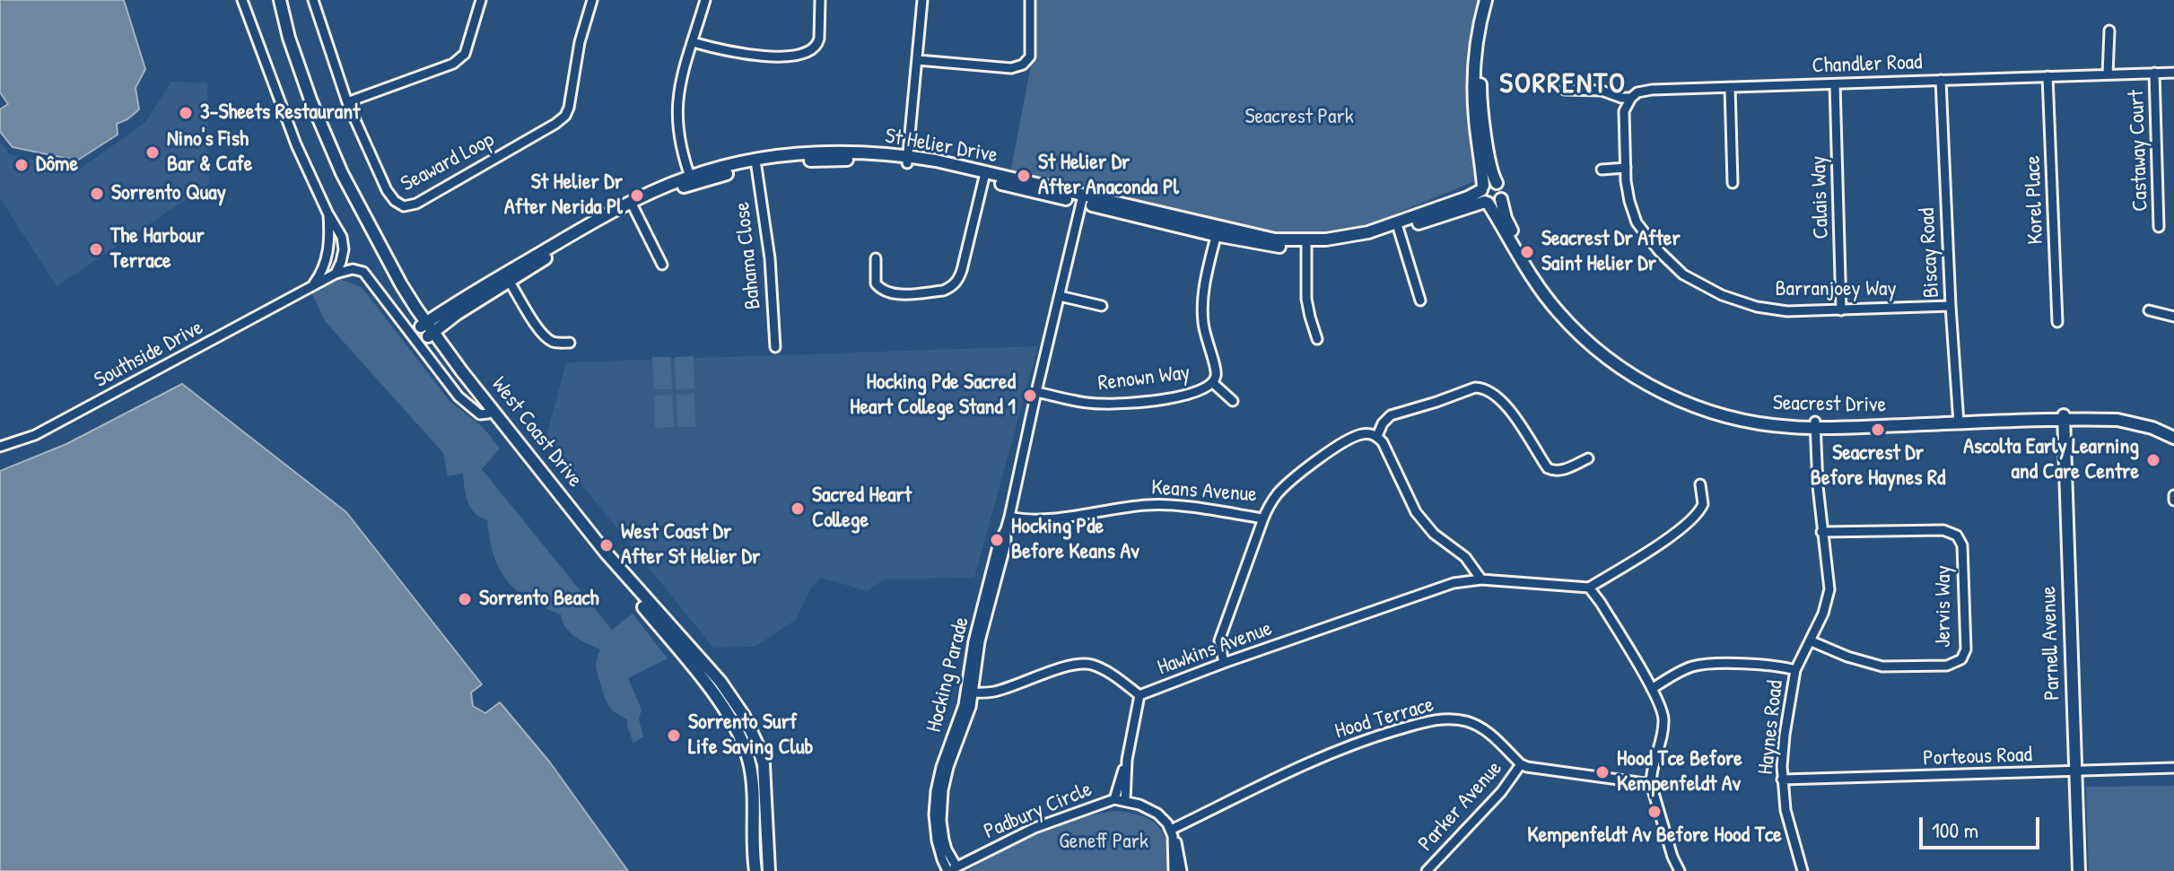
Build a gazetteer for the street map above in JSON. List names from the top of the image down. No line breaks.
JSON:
{"streets":{"main road":["St Helier Drive","Seacrest Drive","West Coast Drive","Parnell Avenue"],"street":["Chandler Road","Castaway Court","Seaward Loop","Calais Way","Korel Place","Biscay Road","Bahama Close","Barranjoey Way","Southside Drive","Renown Way","Keans Avenue","Jervis Way","Hawkins Avenue","Hocking Parade","Hood Terrace","Haynes Road","Porteous Road","Parker Avenue","Padbury Circle"]},"crossings":[["Chandler Road","Castaway Court"],["Chandler Road","Calais Way"],["Chandler Road","Korel Place"],["Chandler Road","Biscay Road"],["Chandler Road","Barranjoey Way"],["St Helier Drive","Bahama Close"],["St Helier Drive","Renown Way"],["St Helier Drive","Seacrest Drive"],["St Helier Drive","West Coast Drive"],["St Helier Drive","Hocking Parade"],["Calais Way","Barranjoey Way"],["Biscay Road","Barranjoey Way"],["Biscay Road","Seacrest Drive"],["Renown Way","Hocking Parade"],["Seacrest Drive","Parnell Avenue"],["Seacrest Drive","Haynes Road"],["Keans Avenue","Hocking Parade"],["Jervis Way","Haynes Road"],["Parnell Avenue","Porteous Road"],["Hawkins Avenue","Hocking Parade"],["Hocking Parade","Padbury Circle"],["Hood Terrace","Parker Avenue"],["Hood Terrace","Padbury Circle"],["Haynes Road","Porteous Road"]],"districts":["SORRENTO"],"parks":["Seacrest Park","Geneff Park"],"places":["3-Sheets Restaurant","Nino's Fish Bar & Cafe","Dôme","St Helier Dr After Anaconda Pl","Sorrento Quay","St Helier Dr After Nerida Pl","The Harbour Terrace","Seacrest Dr After Saint Helier Dr","Hocking Pde Sacred Heart College Stand 1","Seacrest Dr Before Haynes Rd","Ascolta Early Learning and Care Centre","Sacred Heart College","Hocking Pde Before Keans Av","West Coast Dr After St Helier Dr","Sorrento Beach","Sorrento Surf Life Saving Club","Hood Tce Before Kempenfeldt Av","Kempenfeldt Av Before Hood Tce"],"scale_bar":"100 m"}
